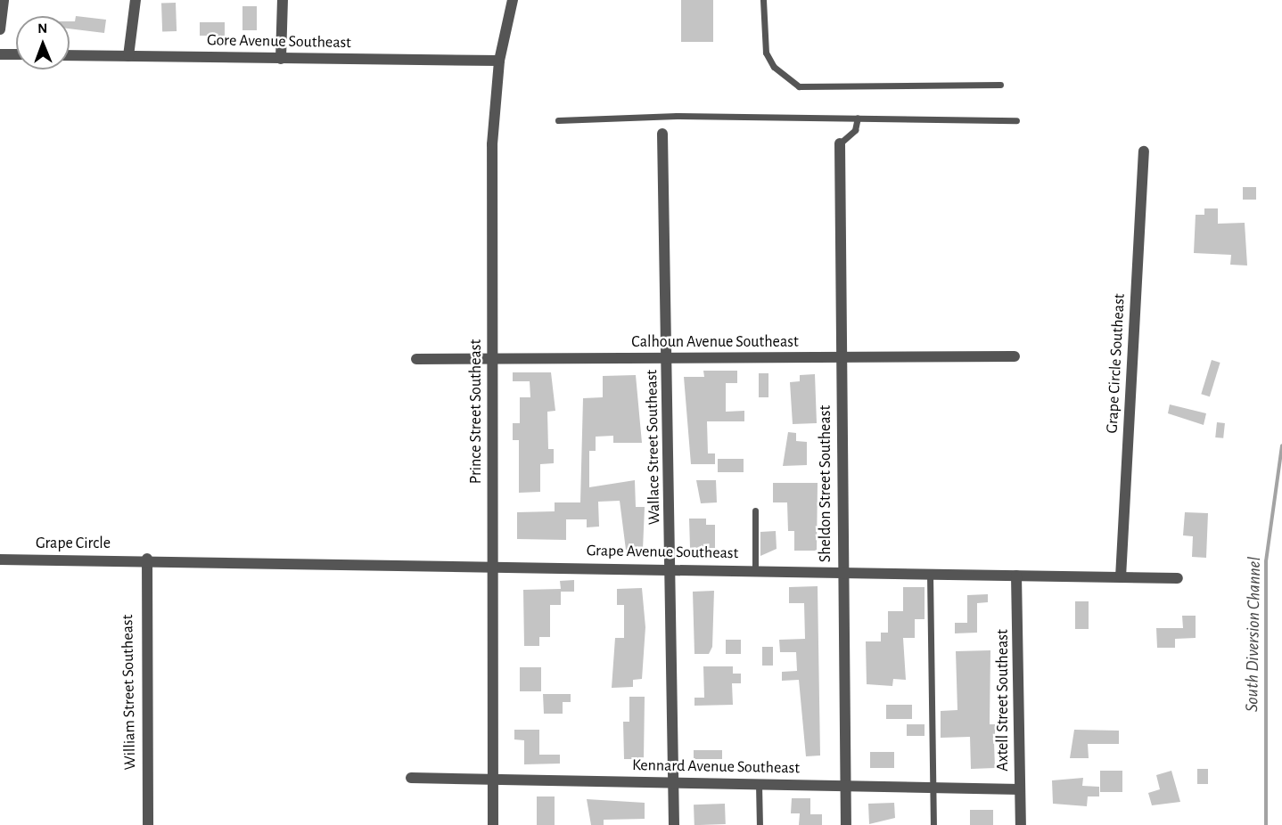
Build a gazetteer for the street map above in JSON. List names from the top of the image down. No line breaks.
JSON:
{"streets":{"street":["Gore Avenue Southeast","Calhoun Avenue Southeast","Grape Circle Southeast","Prince Street Southeast","Wallace Street Southeast","Sheldon Street Southeast","Grape Circle","Grape Avenue Southeast","William Street Southeast","Axtell Street Southeast","Kennard Avenue Southeast"]},"crossings":[["Gore Avenue Southeast","Prince Street Southeast"],["Calhoun Avenue Southeast","Prince Street Southeast"],["Calhoun Avenue Southeast","Wallace Street Southeast"],["Calhoun Avenue Southeast","Sheldon Street Southeast"],["Grape Circle Southeast","Grape Avenue Southeast"],["Prince Street Southeast","Grape Avenue Southeast"],["Prince Street Southeast","Kennard Avenue Southeast"],["Wallace Street Southeast","Grape Avenue Southeast"],["Wallace Street Southeast","Kennard Avenue Southeast"],["Sheldon Street Southeast","Grape Avenue Southeast"],["Sheldon Street Southeast","Kennard Avenue Southeast"],["Grape Circle","Grape Avenue Southeast"],["Grape Circle","William Street Southeast"],["Grape Avenue Southeast","William Street Southeast"],["Grape Avenue Southeast","Axtell Street Southeast"],["Axtell Street Southeast","Kennard Avenue Southeast"]],"water":["South Diversion Channel"],"north":"top"}
